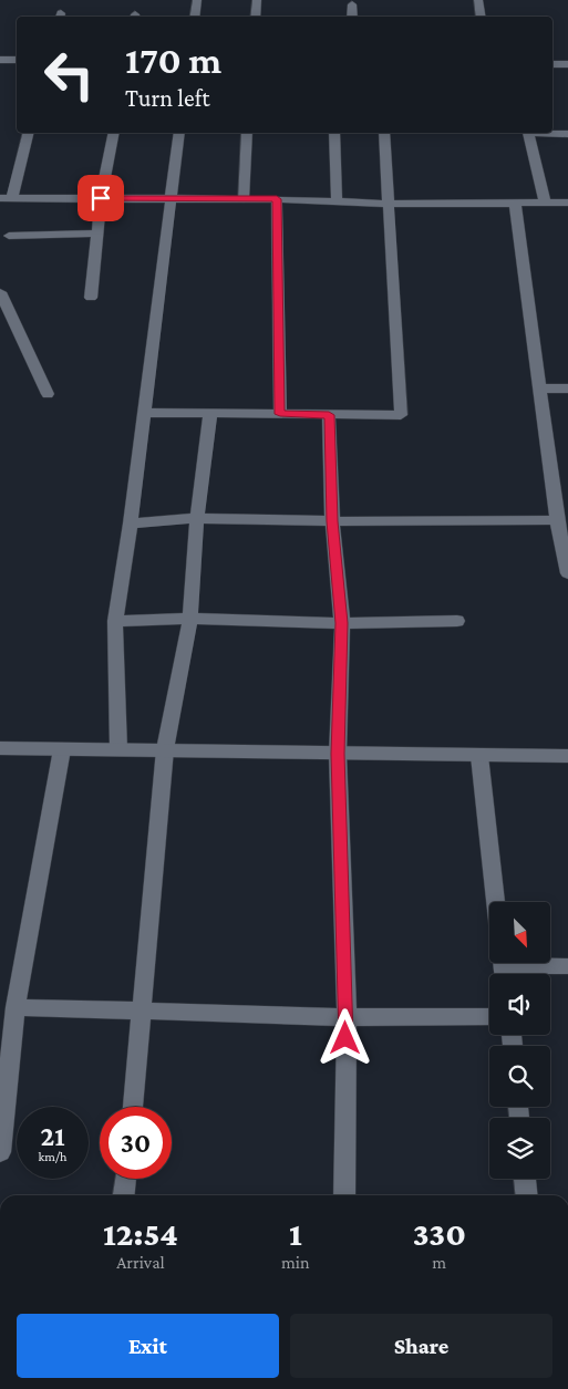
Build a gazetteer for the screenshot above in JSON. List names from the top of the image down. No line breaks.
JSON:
{"north":"bottom right","page":{"turn":["170 m","Turn left"],"speed":"21 km/h","limit":"30","eta":["12:54","Arrival","1","min","330","m"],"buttons":["Exit","Share"]}}
